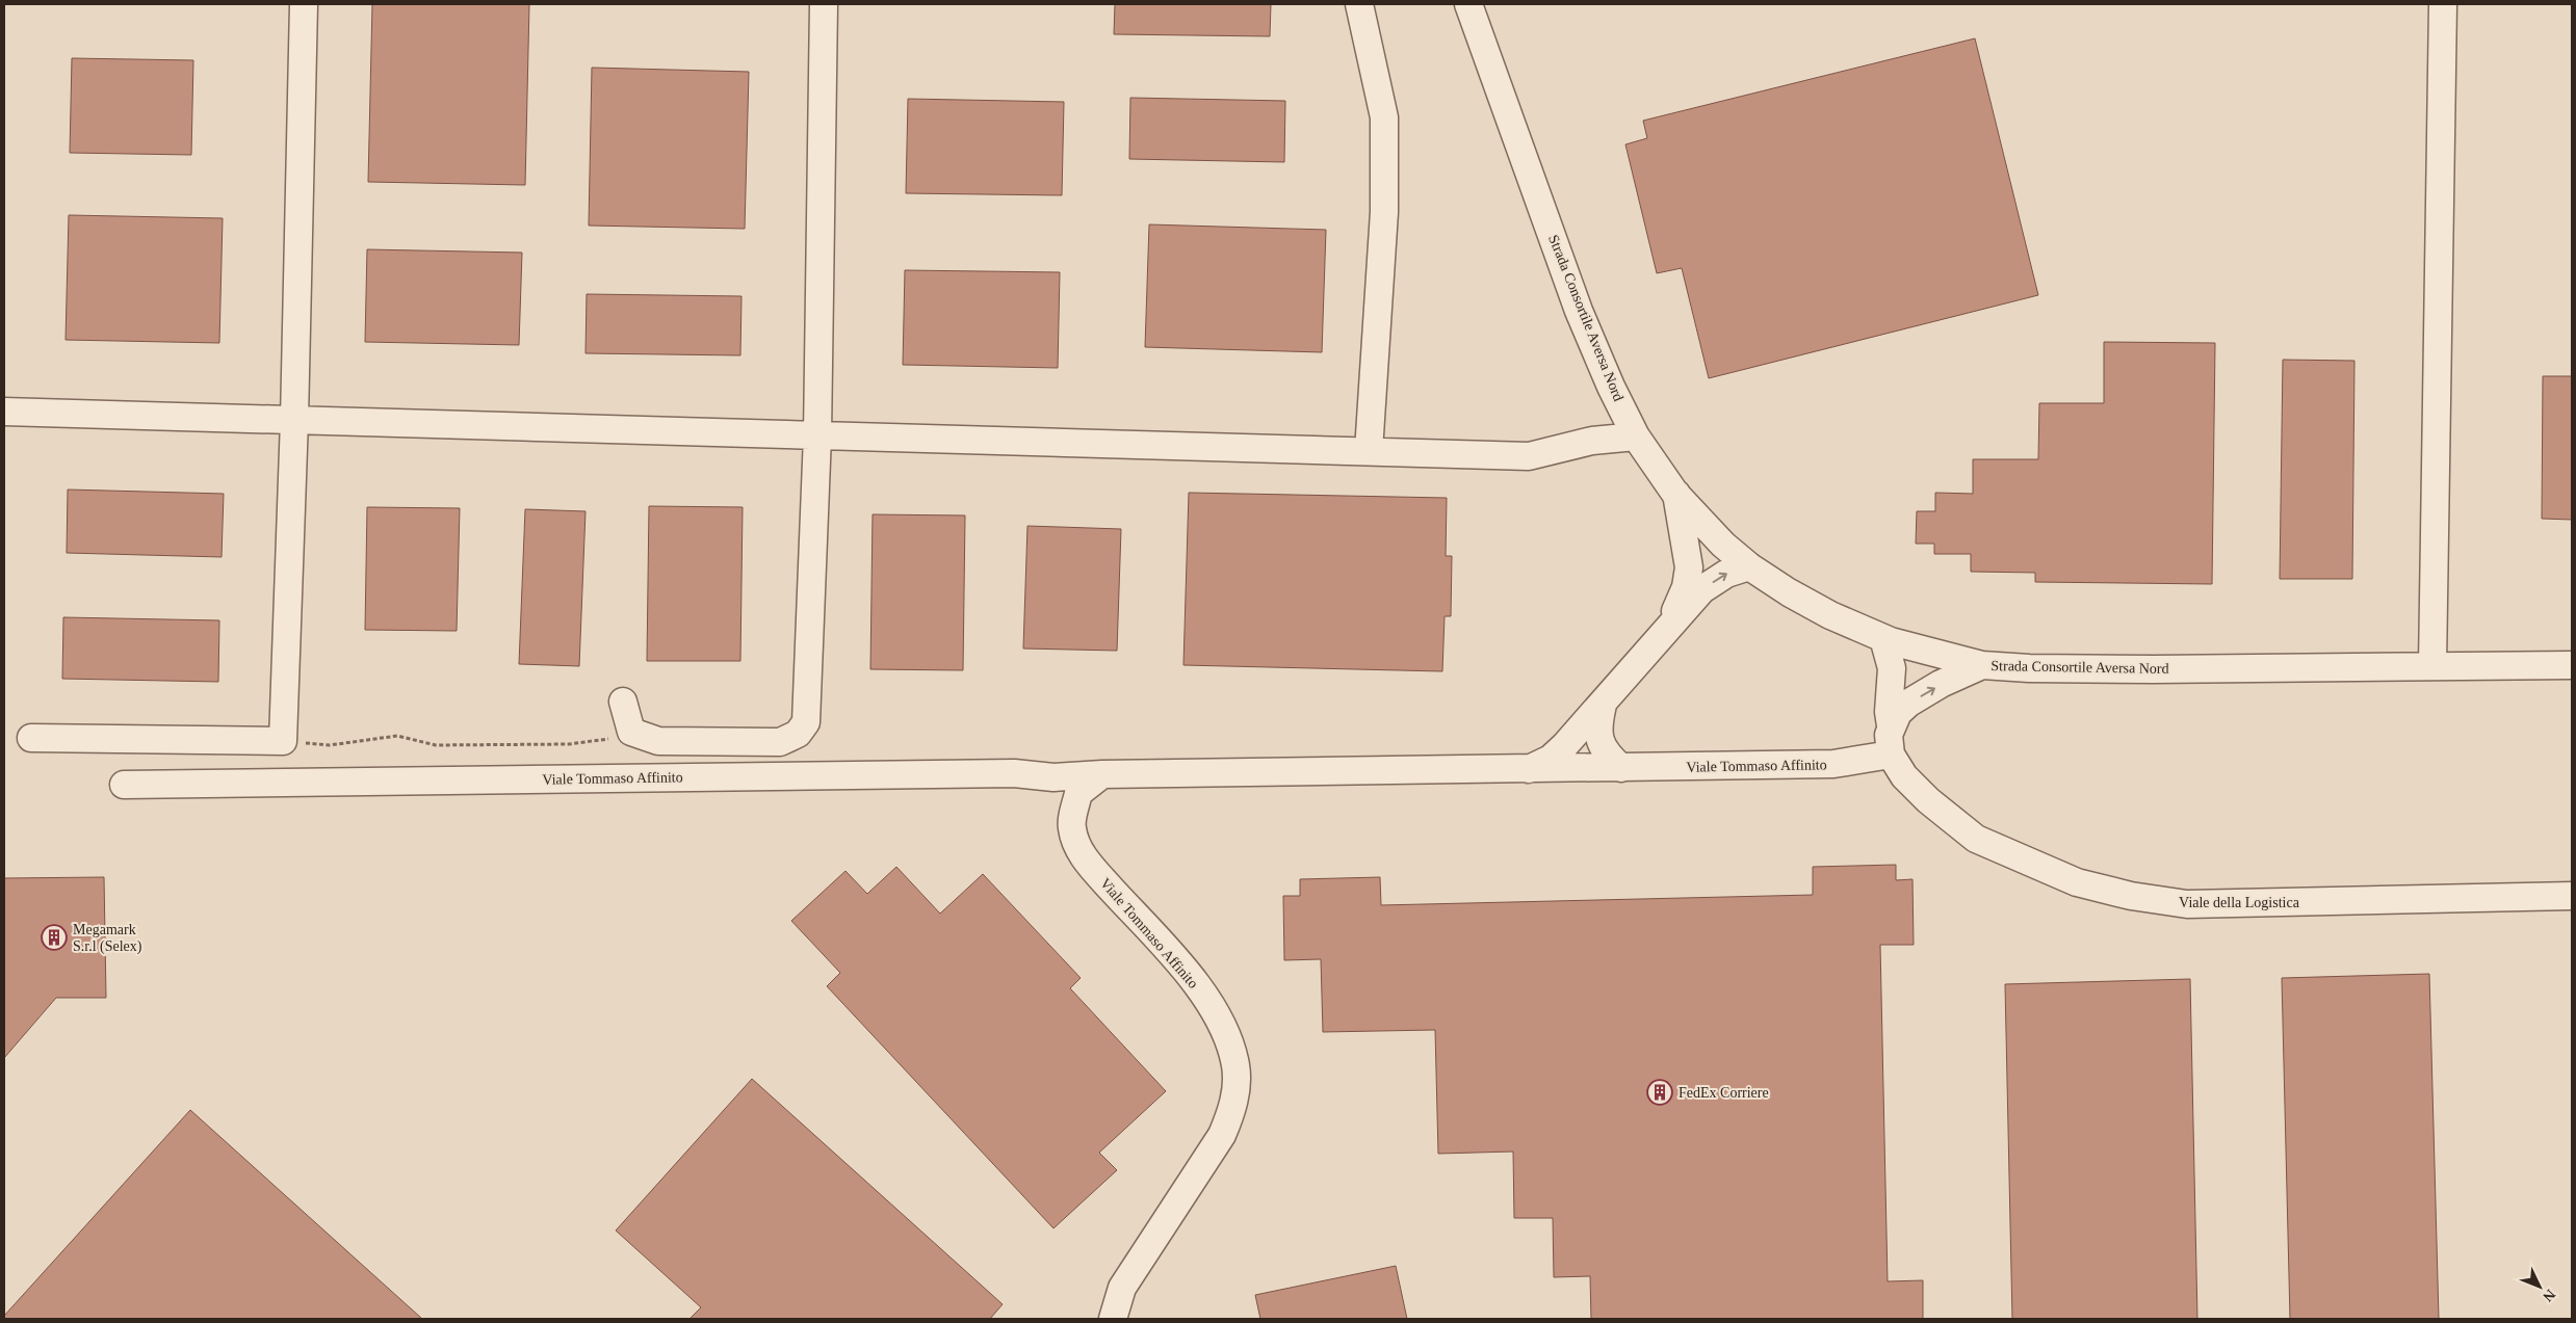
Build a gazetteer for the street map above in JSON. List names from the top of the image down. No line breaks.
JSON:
{"streets":{"street":["Strada Consortile Aversa Nord","Viale Tommaso Affinito","Viale della Logistica"]},"crossings":[["Strada Consortile Aversa Nord","Viale Tommaso Affinito"],["Viale Tommaso Affinito","Viale della Logistica"]],"places":{"building":["Megamark S.r.l (Selex)","FedEx Corriere"]},"north":"bottom right"}
